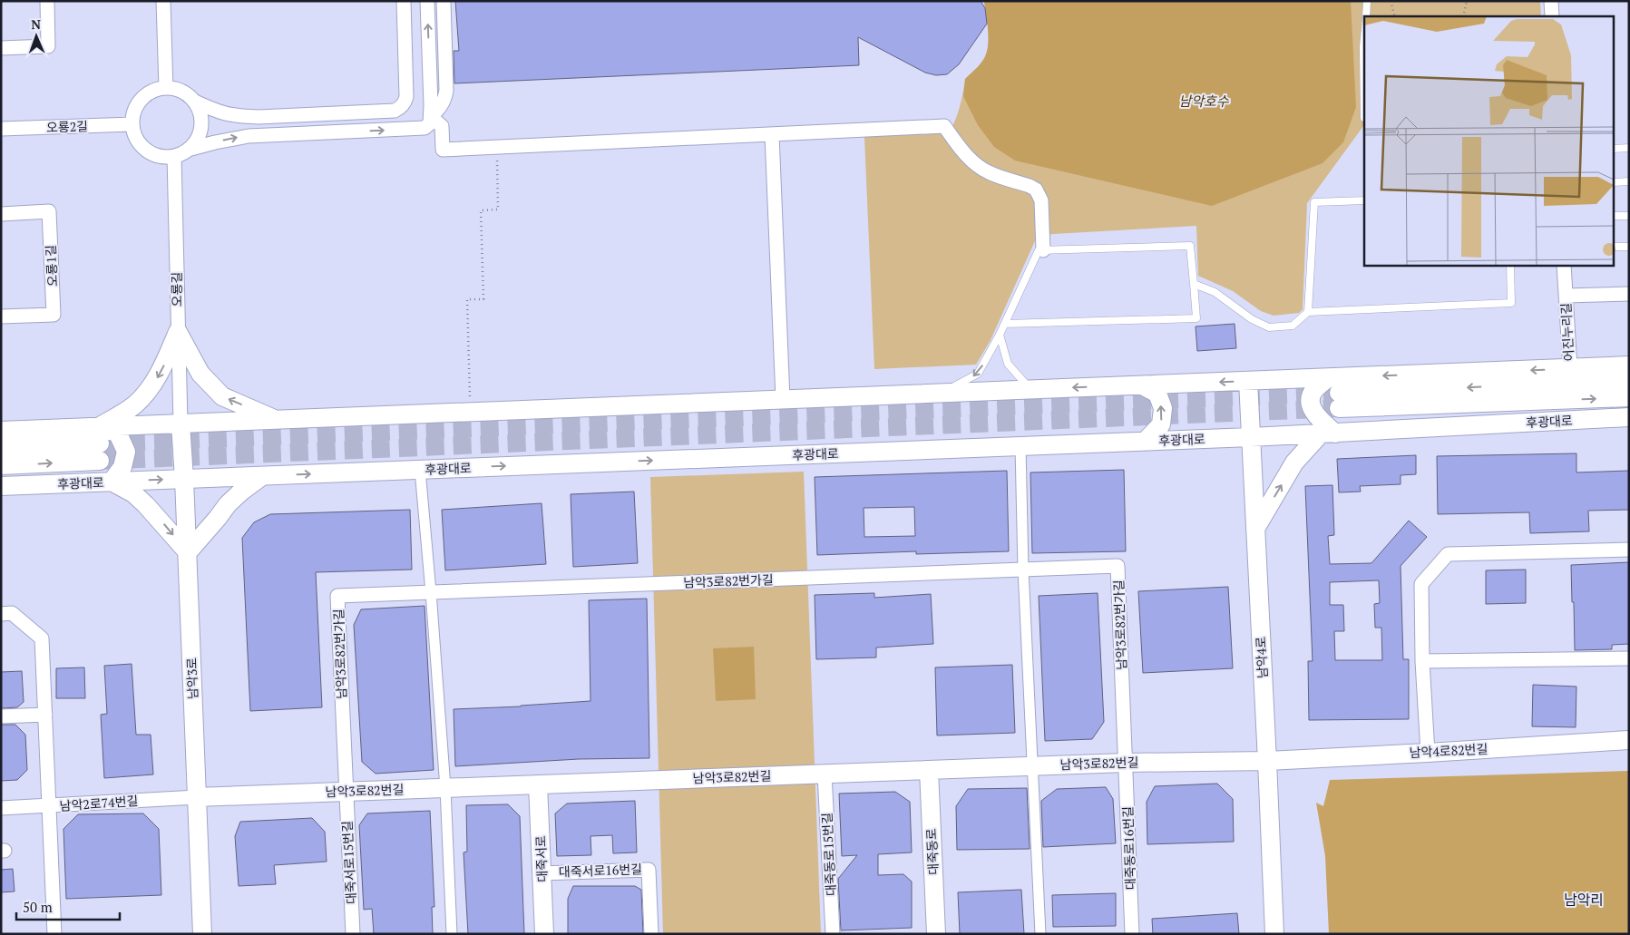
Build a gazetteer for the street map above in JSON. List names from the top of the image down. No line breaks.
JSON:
{"streets":{"street":["오룡2길","오룡1길","오룡길","어진누리길","후광대로","남악3로82번가길","남악4로","남악3로","남악4로82번길","남악3로82번길","남악2로74번길","대죽동로16번길","대죽동로","대죽동로15번길","대죽서로","대죽서로15번길","대죽서로16번길"]},"crossings":[["오룡2길","오룡길"],["오룡길","후광대로"],["오룡길","남악3로"],["어진누리길","후광대로"],["후광대로","남악4로"],["후광대로","남악3로"],["남악3로82번가길","남악3로82번길"],["남악3로82번가길","대죽동로16번길"],["남악3로82번가길","대죽서로15번길"],["남악4로","남악4로82번길"],["남악4로","남악3로82번길"],["남악3로","남악3로82번길"],["남악3로","남악2로74번길"],["남악4로82번길","남악3로82번길"],["남악3로82번길","남악2로74번길"],["남악3로82번길","대죽동로16번길"],["남악3로82번길","대죽동로"],["남악3로82번길","대죽동로15번길"],["남악3로82번길","대죽서로"],["남악3로82번길","대죽서로15번길"],["대죽서로","대죽서로16번길"]],"districts":["남악리"],"water":["남악호수"],"scale_bar":"50 m","north":"top"}
